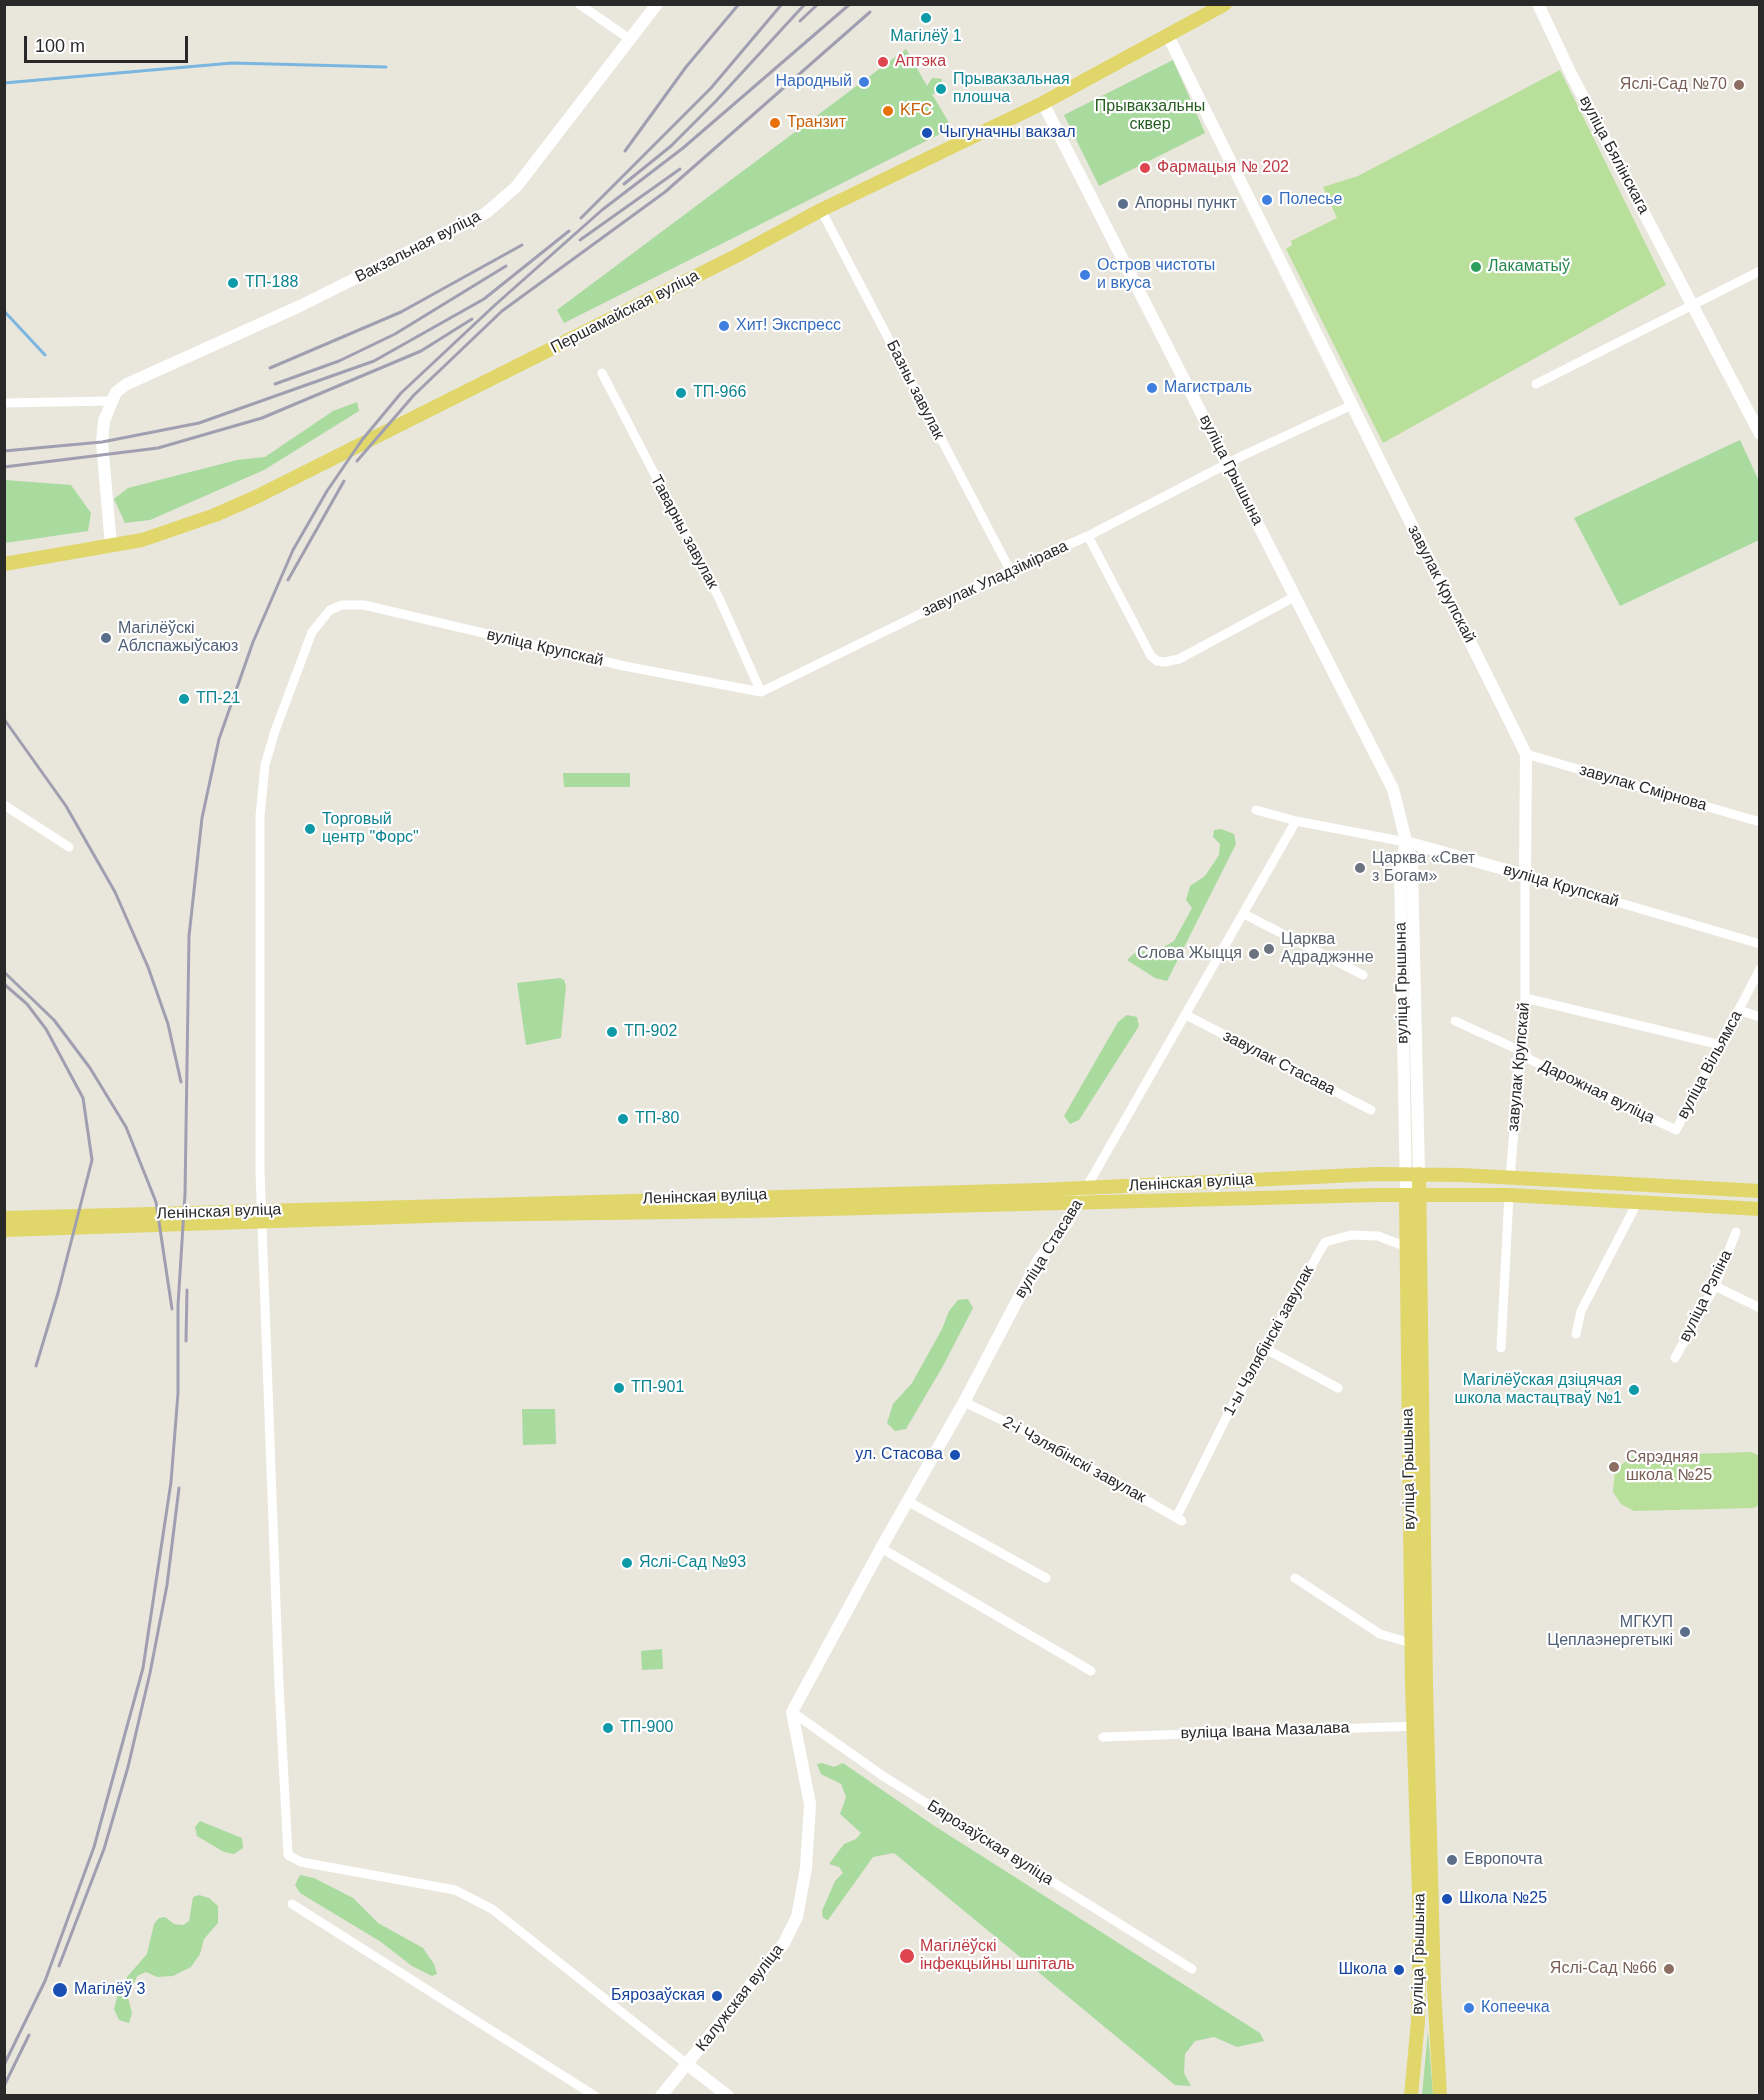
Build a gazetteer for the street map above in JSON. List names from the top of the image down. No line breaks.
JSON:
{"streets":{"main road":["вуліца Бялінскага","Вакзальная вуліца","Першамайская вуліца","вуліца Грышына","завулак Крупскай","вуліца Крупскай","Ленінская вуліца","вуліца Стасава","Калужская вуліца"],"street":["Базны завулак","Таварны завулак","завулак Уладзімірава","завулак Смірнова","завулак Стасава","вуліца Вільямса","Дарожная вуліца","вуліца Рэпіна","1-ы Чэлябінскі завулак","2-і Чэлябінскі завулак","вуліца Iвана Мазалава","Бярозаўская вуліца"]},"crossings":[["Першамайская вуліца","Базны завулак"],["Першамайская вуліца","вуліца Грышына"],["Першамайская вуліца","завулак Крупскай"],["Базны завулак","завулак Уладзімірава"],["вуліца Грышына","завулак Уладзімірава"],["вуліца Грышына","вуліца Крупскай"],["вуліца Грышына","Ленінская вуліца"],["вуліца Грышына","1-ы Чэлябінскі завулак"],["вуліца Грышына","вуліца Iвана Мазалава"],["Таварны завулак","завулак Уладзімірава"],["Таварны завулак","вуліца Крупскай"],["завулак Уладзімірава","завулак Крупскай"],["завулак Уладзімірава","вуліца Крупскай"],["завулак Крупскай","вуліца Крупскай"],["завулак Крупскай","завулак Смірнова"],["завулак Крупскай","Дарожная вуліца"],["вуліца Крупскай","вуліца Стасава"],["вуліца Крупскай","Калужская вуліца"],["завулак Стасава","вуліца Стасава"],["вуліца Вільямса","Дарожная вуліца"],["Ленінская вуліца","вуліца Стасава"],["вуліца Стасава","2-і Чэлябінскі завулак"],["вуліца Стасава","Бярозаўская вуліца"],["вуліца Стасава","Калужская вуліца"],["1-ы Чэлябінскі завулак","2-і Чэлябінскі завулак"],["Бярозаўская вуліца","Калужская вуліца"]],"parks":["Прывакзальны сквер"],"places":["Магілёў 1","Аптэка","Народный","Яслі-Сад №70","Прывакзальная плошча","KFC","Транзит","Чыгуначны вакзал","Фармацыя № 202","Полесье","Апорны пункт","Лакаматыў","Остров чистоты и вкуса","ТП-188","Хит! Экспресс","Магистраль","ТП-966","Магілёўскі Аблспажыўсаюз","ТП-21","Торговый центр \"Форс\"","Царква «Свет з Богам»","Царква Адраджэнне","Слова Жыцця","ТП-902","ТП-80","ТП-901","Магілёўская дзіцячая школа мастацтваў №1","ул. Стасова","Сярэдняя школа №25","Яслі-Сад №93","МГКУП Цеплаэнергетыкі","ТП-900","Европочта","Школа №25","Магілёўскі інфекцыйны шпіталь","Яслі-Сад №66","Школа","Магілёў 3","Бярозаўская","Копеечка"],"scale_bar":"100 m"}
